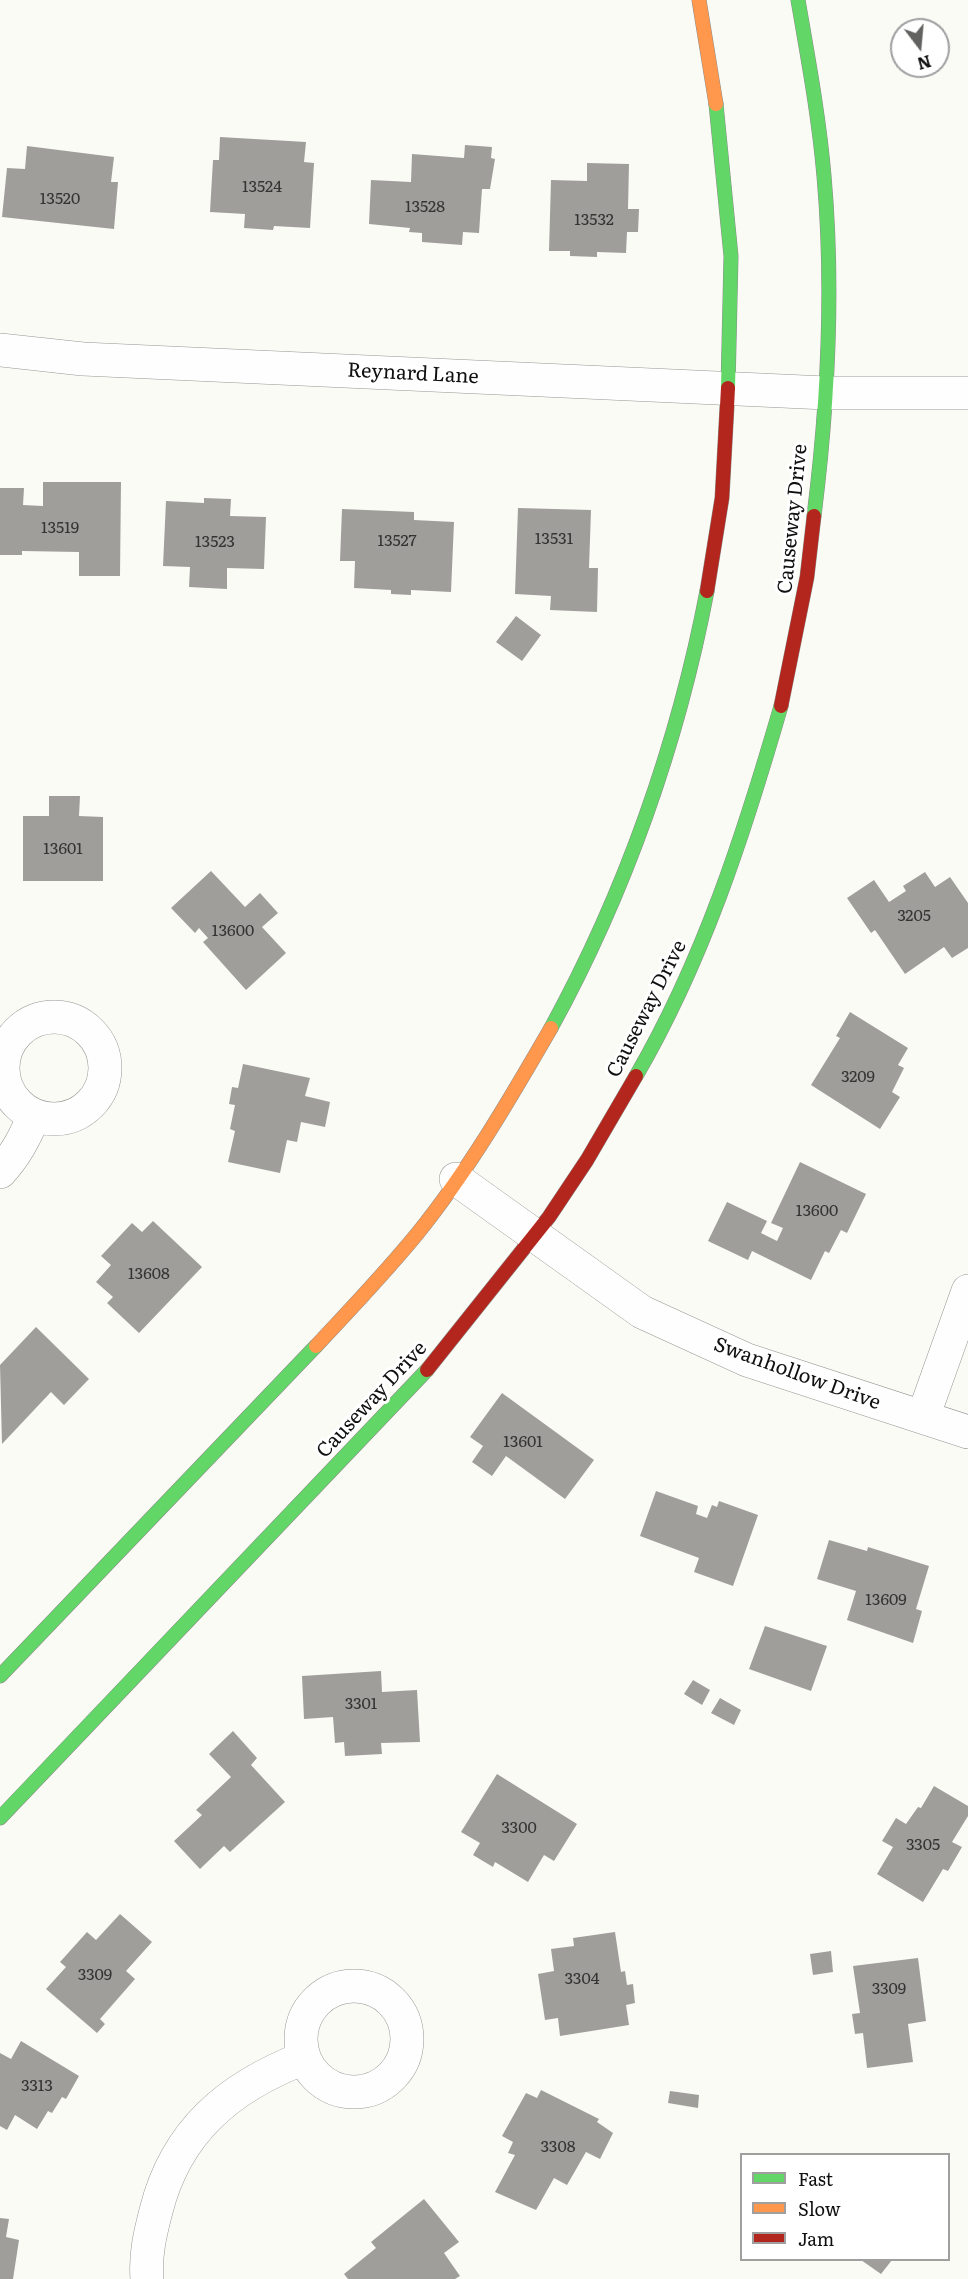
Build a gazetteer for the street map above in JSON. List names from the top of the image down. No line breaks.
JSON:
{"streets":{"street":["Reynard Lane","Causeway Drive","Swanhollow Drive"]},"crossings":[["Reynard Lane","Causeway Drive"],["Causeway Drive","Swanhollow Drive"]],"house_numbers":["13524","13520","13528","13532","13519","13531","13527","13523","13601","3205","13600","3209","13600","13608","13601","13609","3301","3300","3305","3309","3304","3309","3313","3308"],"legend":["Fast","Slow","Jam"],"north":"bottom"}
